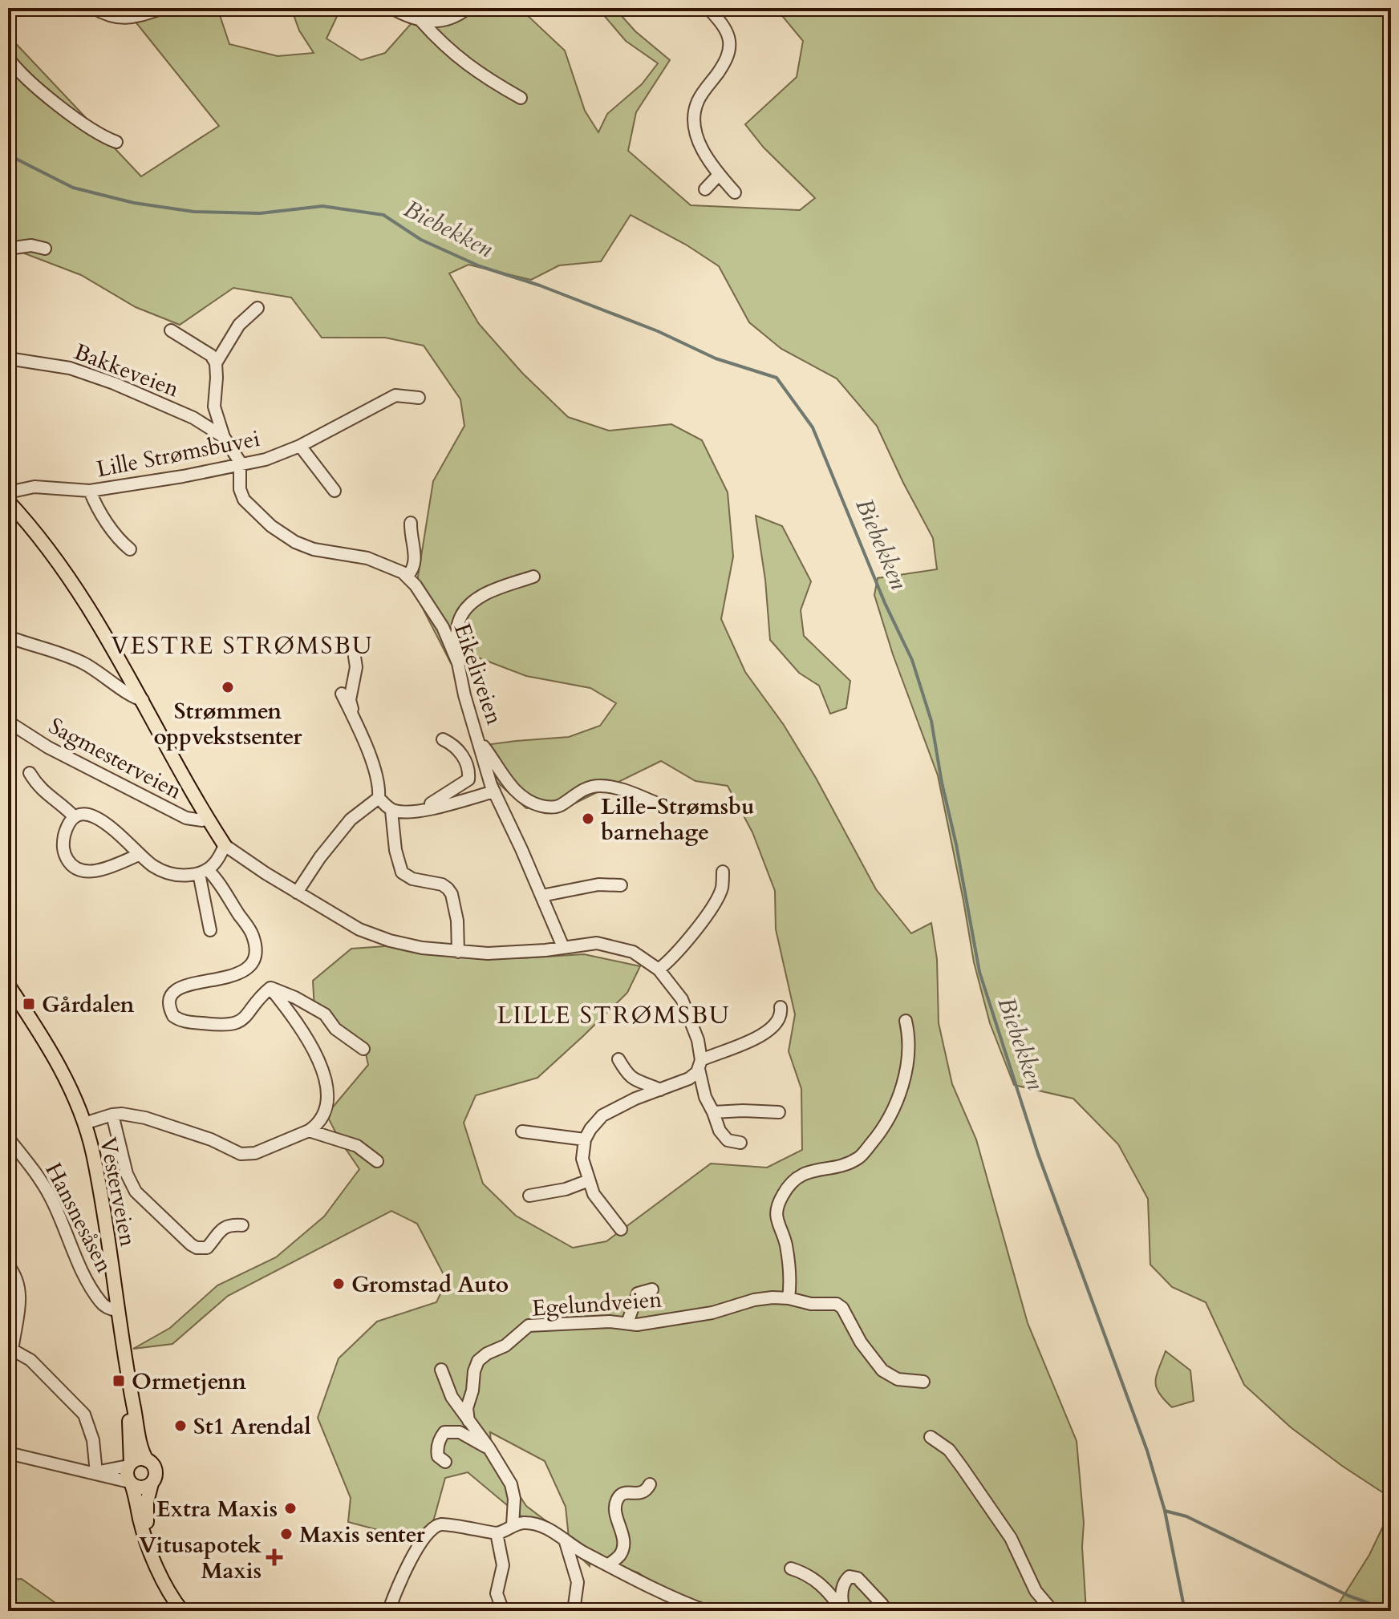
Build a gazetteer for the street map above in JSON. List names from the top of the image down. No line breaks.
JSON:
{"streets":{"main road":["Vesterveien"],"street":["Bakkeveien","Lille Strømsbuvei","Eikeliveien","Sagmesterveien","Hansnesåsen","Egelundveien"]},"crossings":[["Bakkeveien","Lille Strømsbuvei"],["Bakkeveien","Eikeliveien"],["Lille Strømsbuvei","Eikeliveien"],["Vesterveien","Hansnesåsen"]],"districts":["VESTRE STRØMSBU","LILLE STRØMSBU"],"water":["Biebekken"],"places":{"other":["Strømmen oppvekstsenter","Lille-Strømsbu barnehage","Gromstad Auto","St1 Arendal","Extra Maxis","Maxis senter"],"transit":["Gårdalen","Ormetjenn"],"health":["Vitusapotek Maxis"]}}
